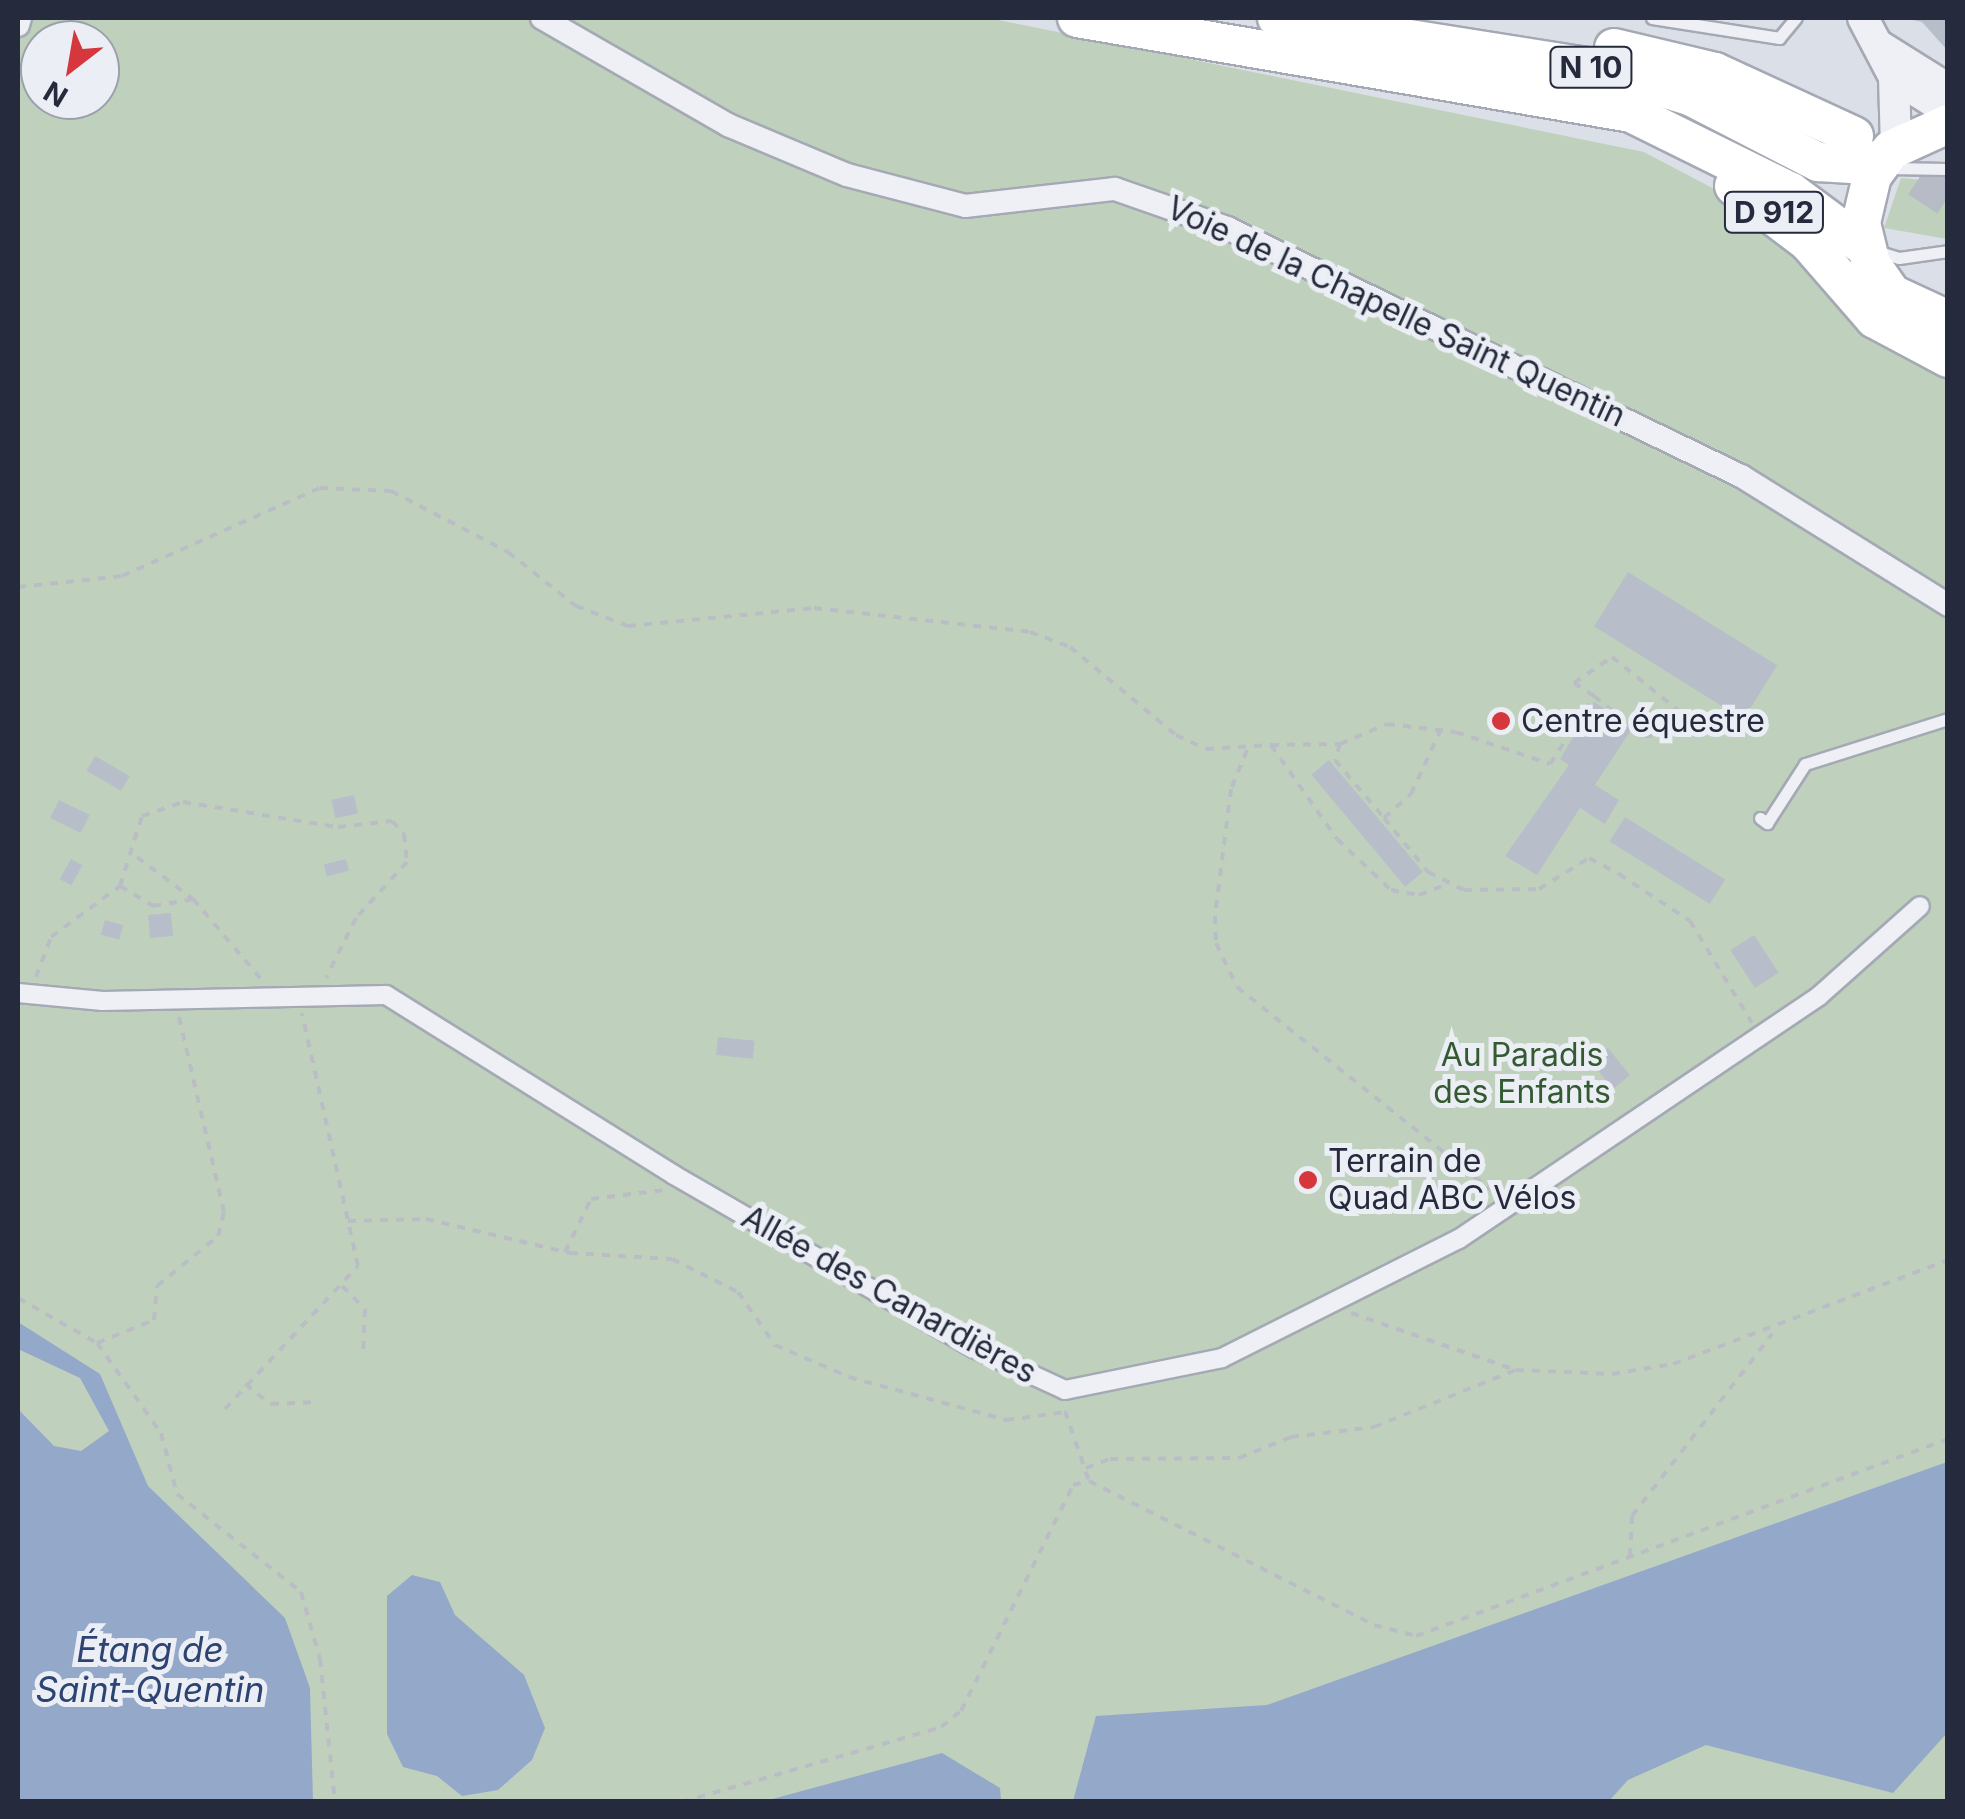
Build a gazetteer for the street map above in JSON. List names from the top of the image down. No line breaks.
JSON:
{"streets":{"main road":["N 10","D 912"],"street":["Voie de la Chapelle Saint Quentin","Allée des Canardières"]},"crossings":[["N 10","D 912"]],"water":["Étang de Saint-Quentin"],"parks":["Au Paradis des Enfants"],"places":["Centre équestre","Terrain de Quad ABC Vélos"],"north":"bottom left"}
